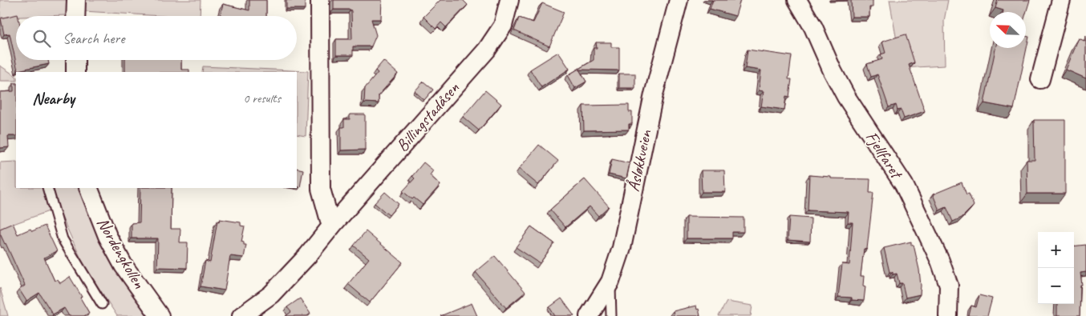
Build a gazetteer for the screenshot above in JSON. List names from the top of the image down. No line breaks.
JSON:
{"streets":{"street":["Billingstadåsen","Fjellfaret","Åsløkkveien","Nordengkollen"]},"north":"top left","page":{"search":"Search here","heading":["Nearby","0 results"],"map_buttons":["+","−"]}}
